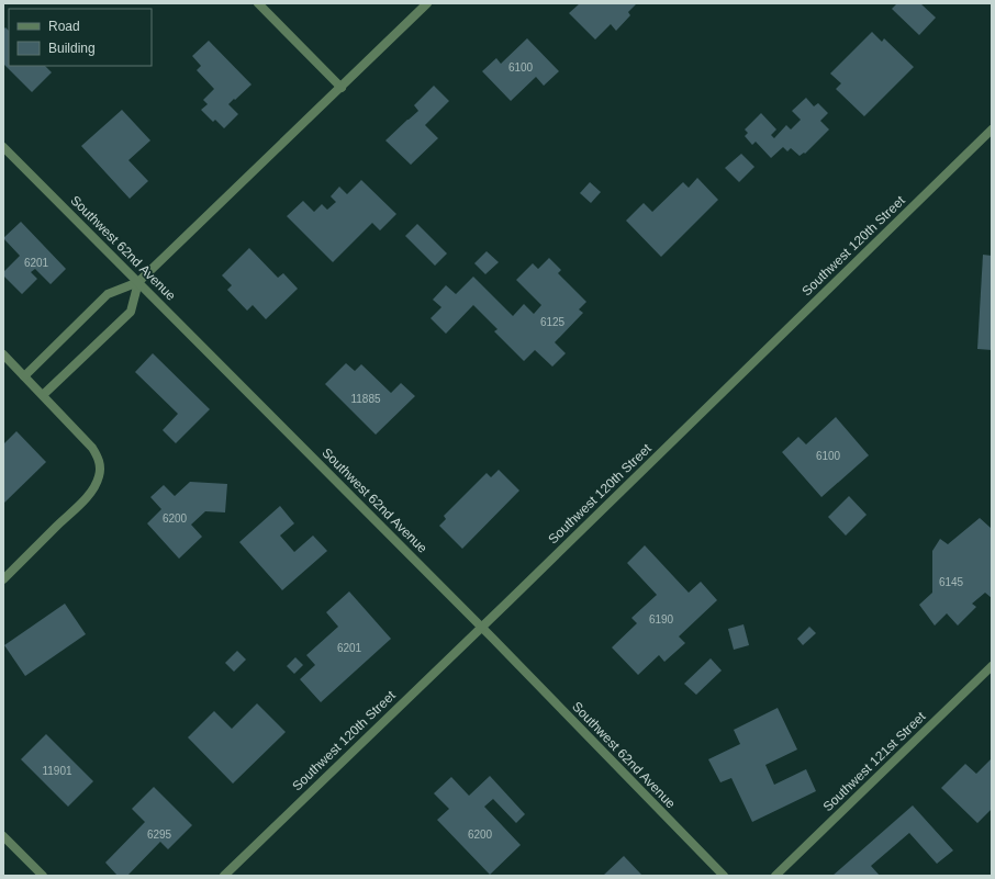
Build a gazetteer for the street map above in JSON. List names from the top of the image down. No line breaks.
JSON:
{"streets":{"street":["Southwest 120th Street","Southwest 62nd Avenue","Southwest 121st Street"]},"crossings":[["Southwest 120th Street","Southwest 62nd Avenue"]],"house_numbers":["6100","6201","6125","11885","6100","6200","6145","6190","6201","11901","6295","6200"],"legend":["Road","Building"]}
